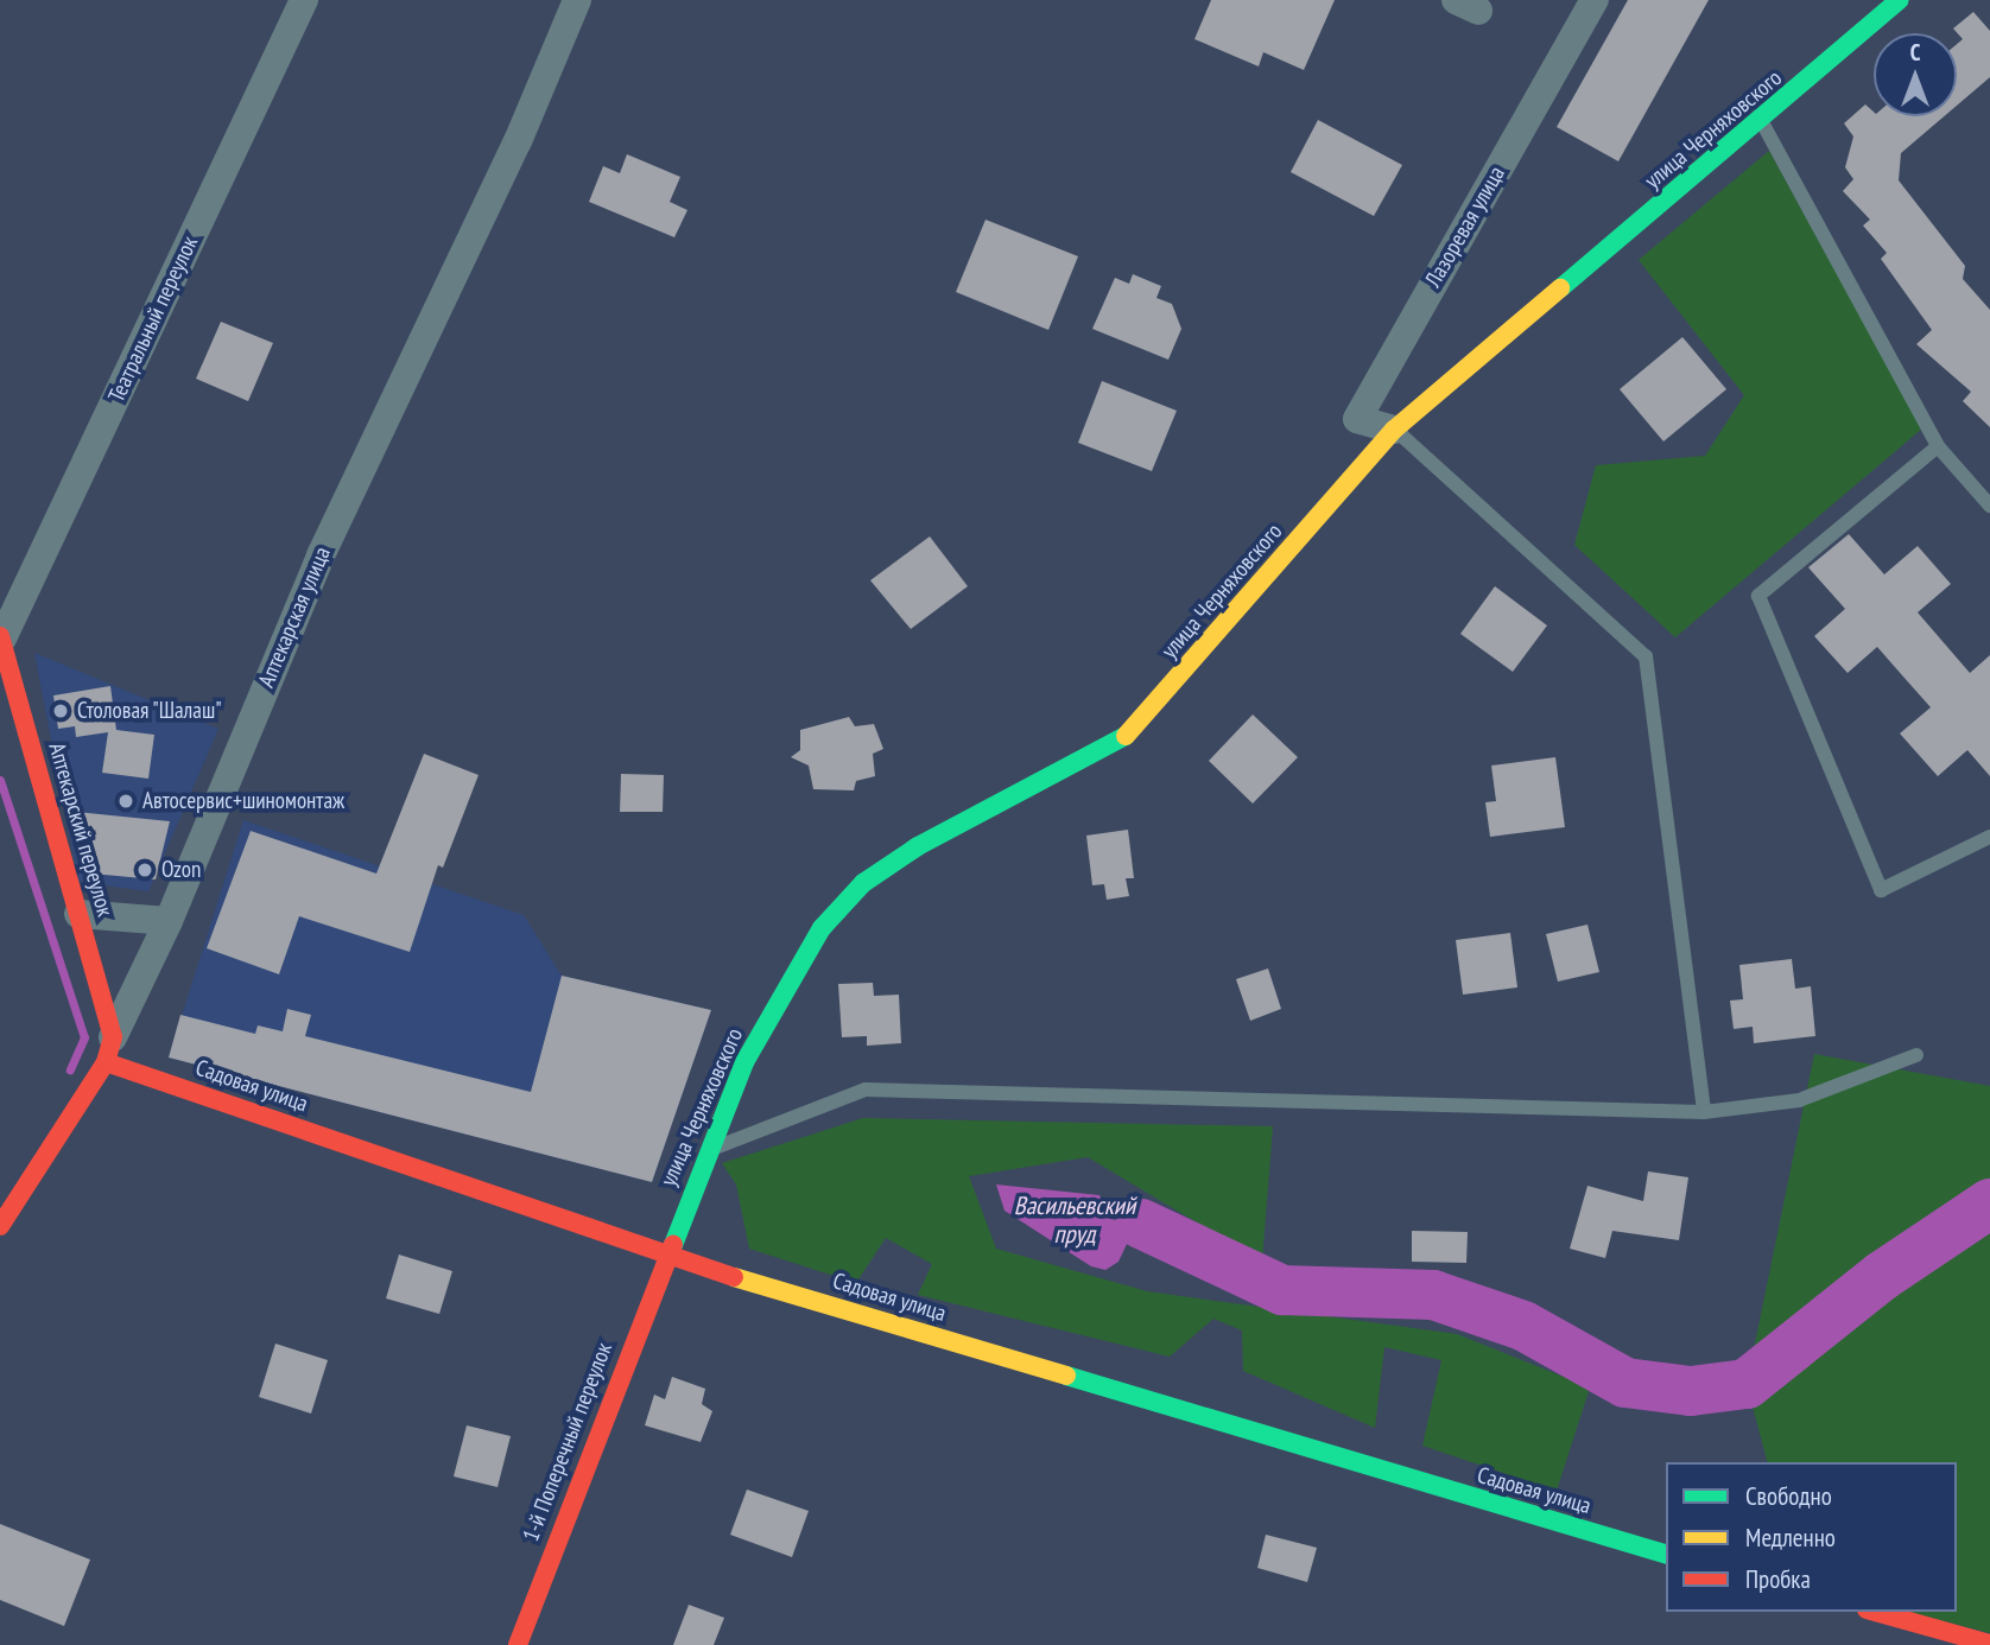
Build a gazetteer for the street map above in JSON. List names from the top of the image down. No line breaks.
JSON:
{"streets":{"street":["улица Черняховского","Лазоревая улица","Театральный переулок","Аптекарская улица","Аптекарский переулок","Садовая улица","1-й Поперечный переулок"]},"crossings":[["улица Черняховского","Лазоревая улица"],["улица Черняховского","Садовая улица"],["улица Черняховского","1-й Поперечный переулок"],["Театральный переулок","Аптекарский переулок"],["Аптекарская улица","Аптекарский переулок"],["Аптекарская улица","Садовая улица"],["Аптекарский переулок","Садовая улица"],["Садовая улица","1-й Поперечный переулок"]],"water":["Васильевский пруд"],"places":["Столовая \"Шалаш\"","Автосервис+шиномонтаж","Ozon"],"legend":["Свободно","Медленно","Пробка"],"north":"top"}
